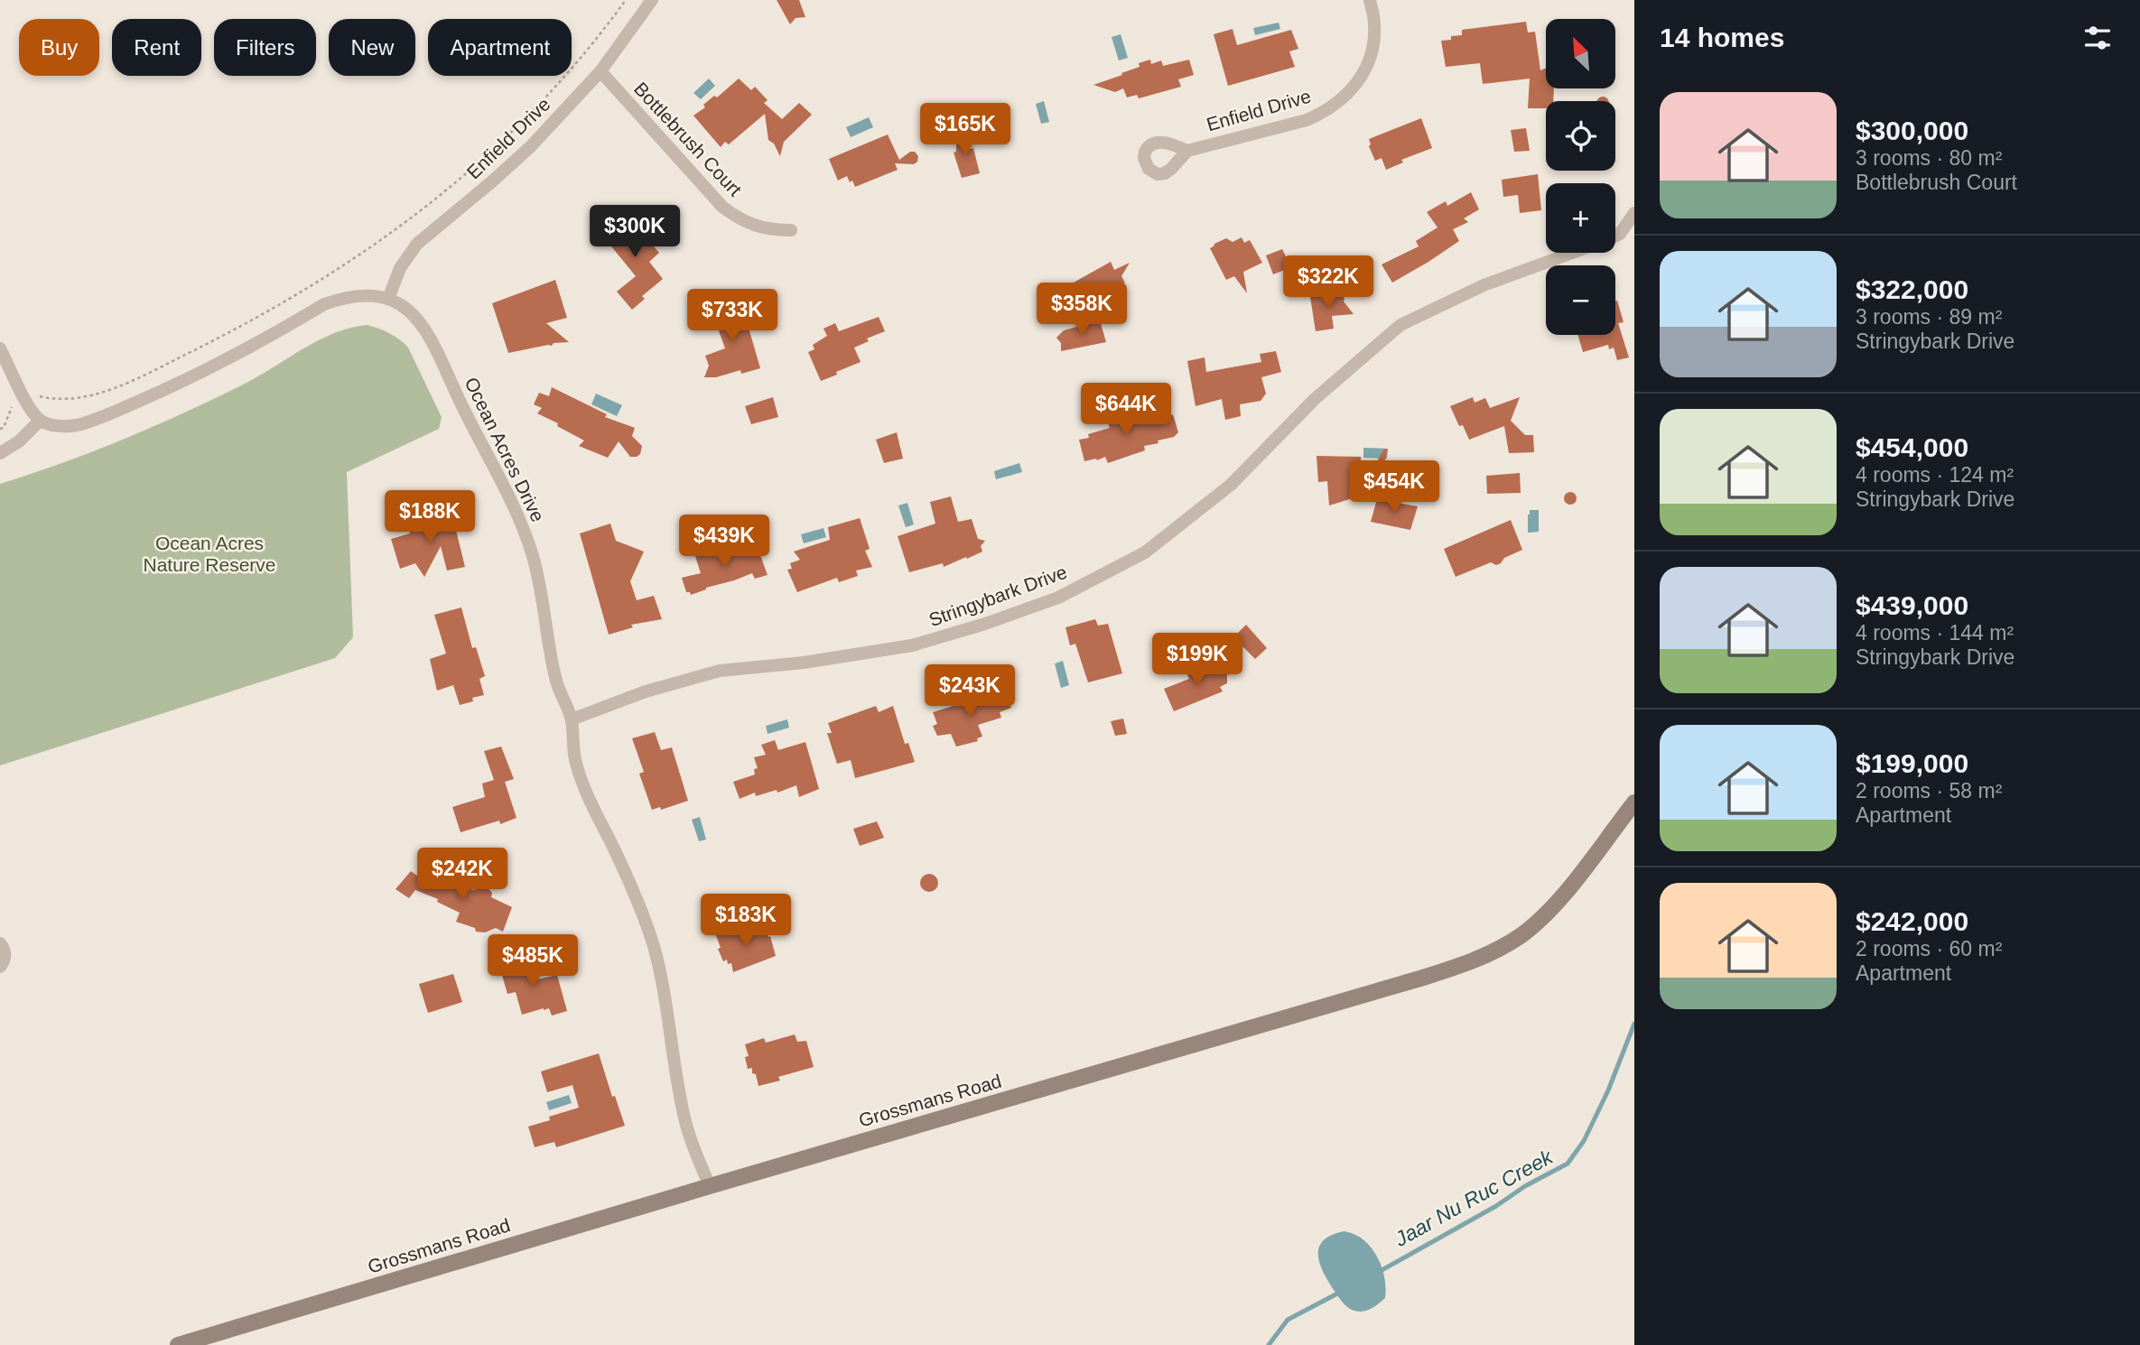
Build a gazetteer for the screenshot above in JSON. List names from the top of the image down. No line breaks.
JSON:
{"streets":{"street":["Enfield Drive","Bottlebrush Court","Ocean Acres Drive","Stringybark Drive","Grossmans Road"]},"crossings":[["Enfield Drive","Bottlebrush Court"],["Enfield Drive","Ocean Acres Drive"],["Ocean Acres Drive","Stringybark Drive"],["Ocean Acres Drive","Grossmans Road"]],"water":["Jaar Nu Ruc Creek"],"parks":["Ocean Acres Nature Reserve"],"north":"top left","page":{"heading":"14 homes","map_buttons":["+","−"],"chip":["Buy","Rent","Filters","New","Apartment"],"list":[{"name":"$300,000","note":"3 rooms · 80 m² · Bottlebrush Court"},{"name":"$322,000","note":"3 rooms · 89 m² · Stringybark Drive"},{"name":"$454,000","note":"4 rooms · 124 m² · Stringybark Drive"},{"name":"$439,000","note":"4 rooms · 144 m² · Stringybark Drive"},{"name":"$199,000","note":"2 rooms · 58 m² · Apartment"},{"name":"$242,000","note":"2 rooms · 60 m² · Apartment"}],"price":["$165K","$300K","$322K","$358K","$733K","$644K","$454K","$188K","$439K","$199K","$243K","$242K","$183K","$485K"]}}
